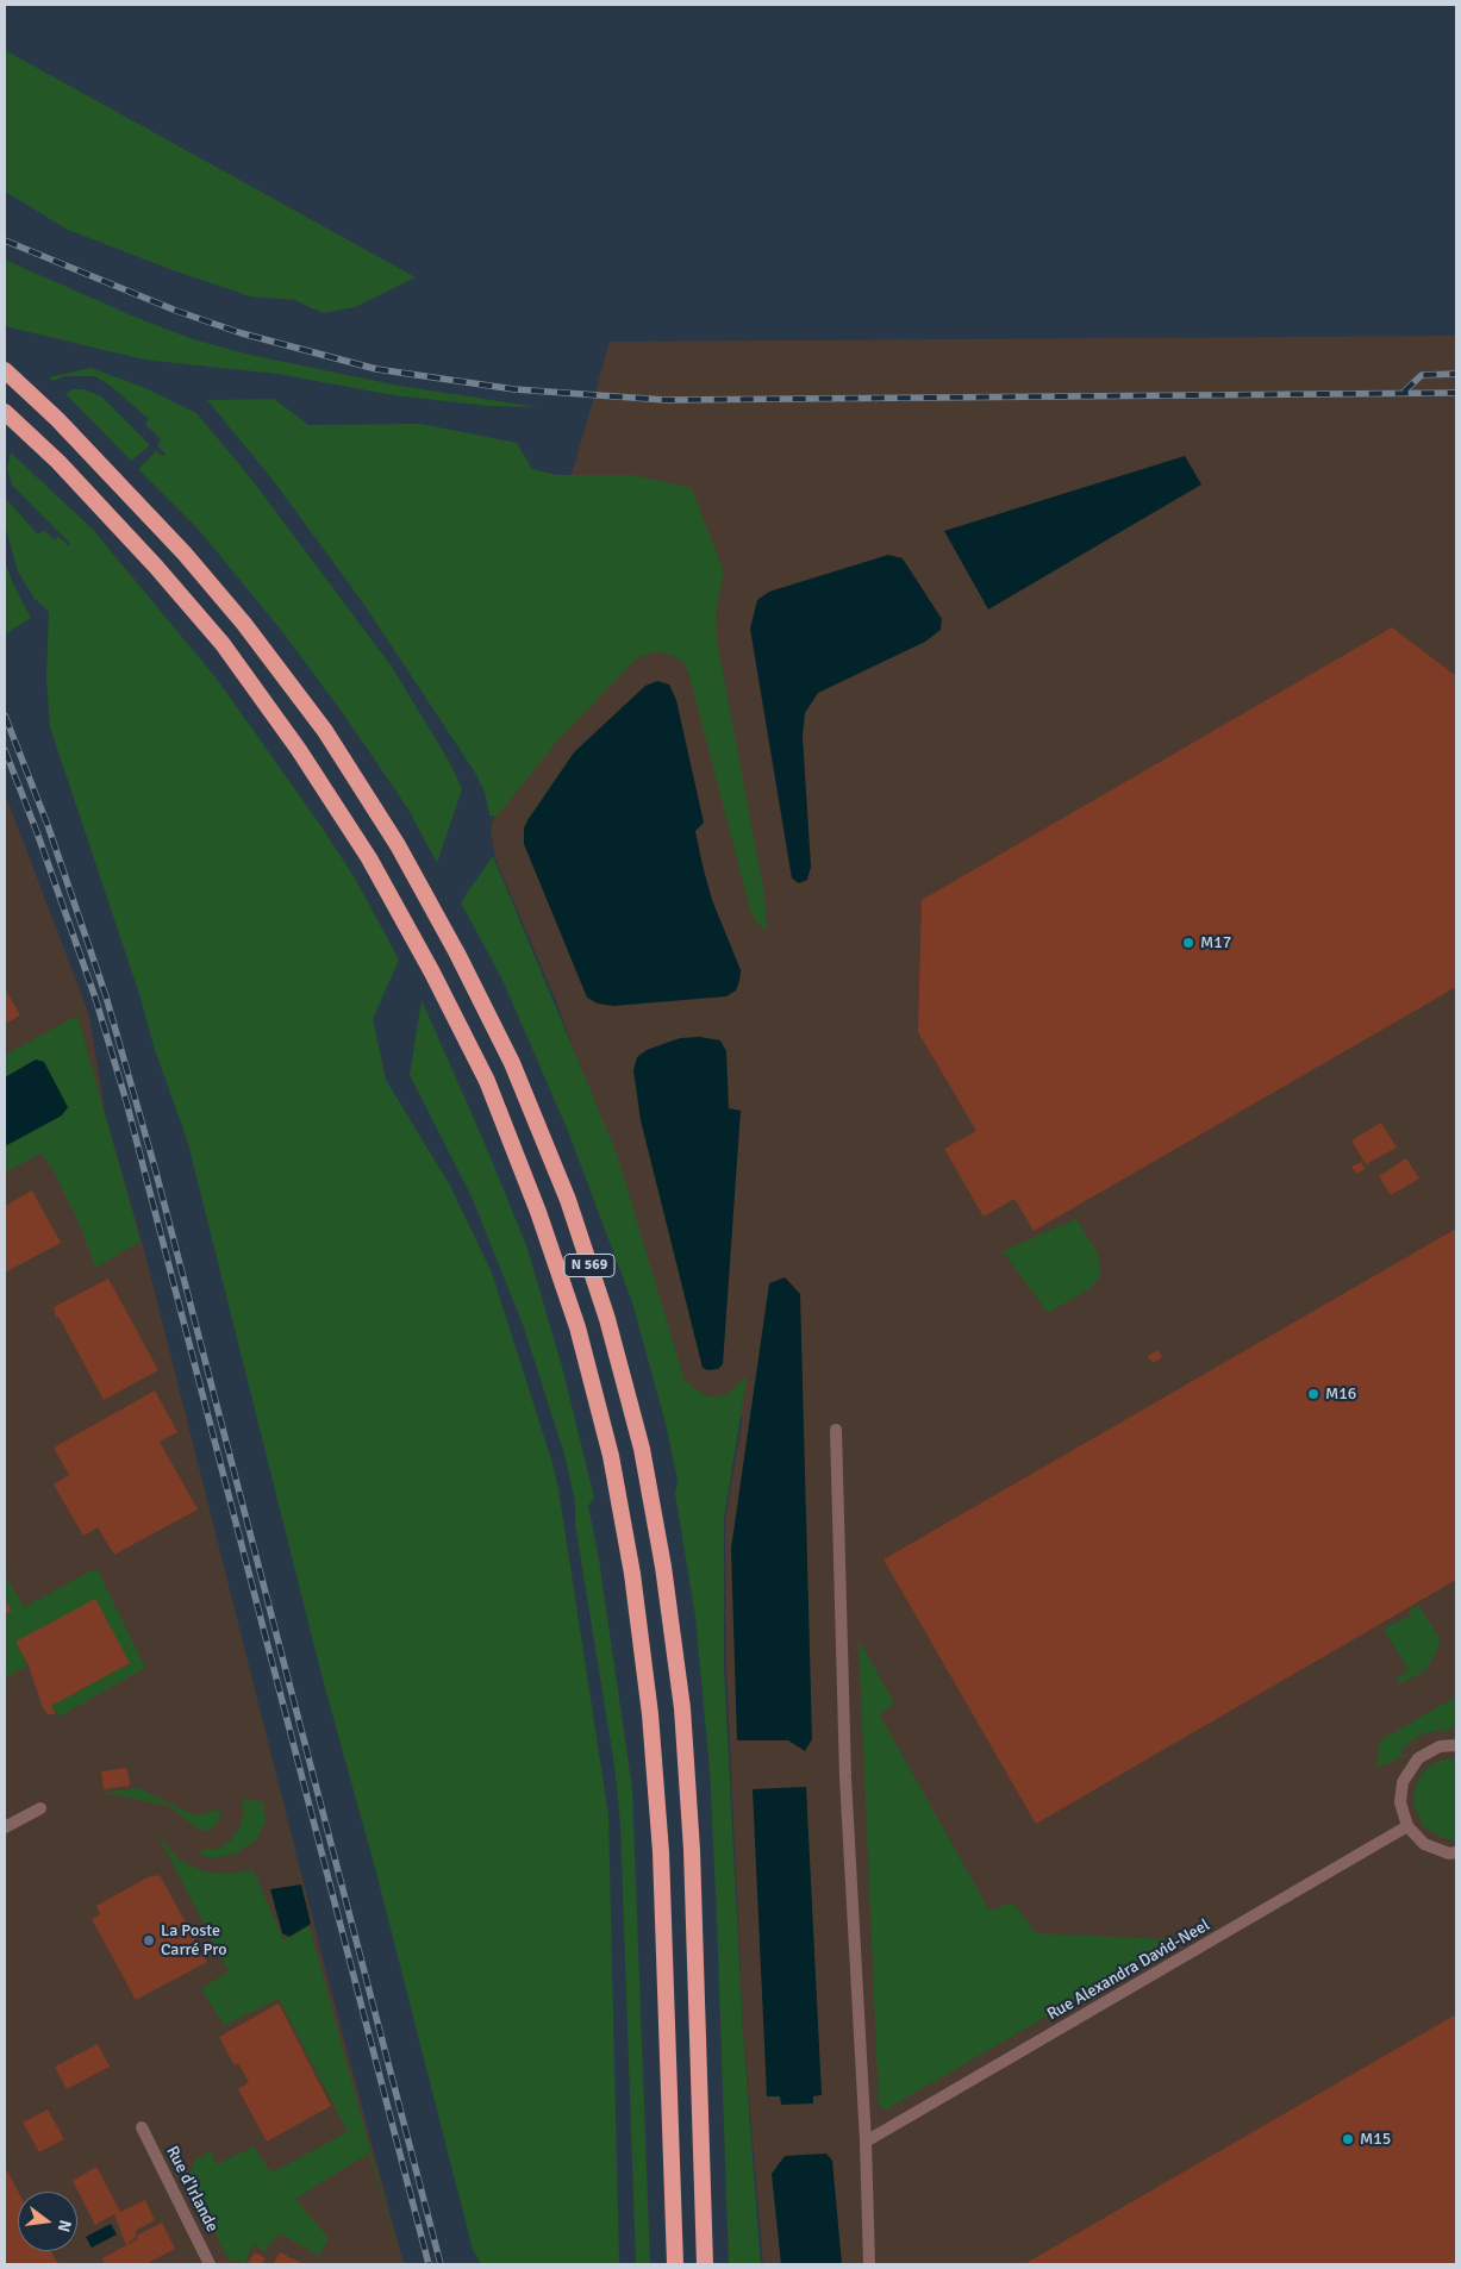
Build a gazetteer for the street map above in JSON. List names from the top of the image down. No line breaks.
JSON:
{"streets":{"highway":["N 569"],"street":["Rue Alexandra David-Neel","Rue d'Irlande"]},"places":["M17","M16","La Poste Carré Pro","M15"],"north":"right"}
